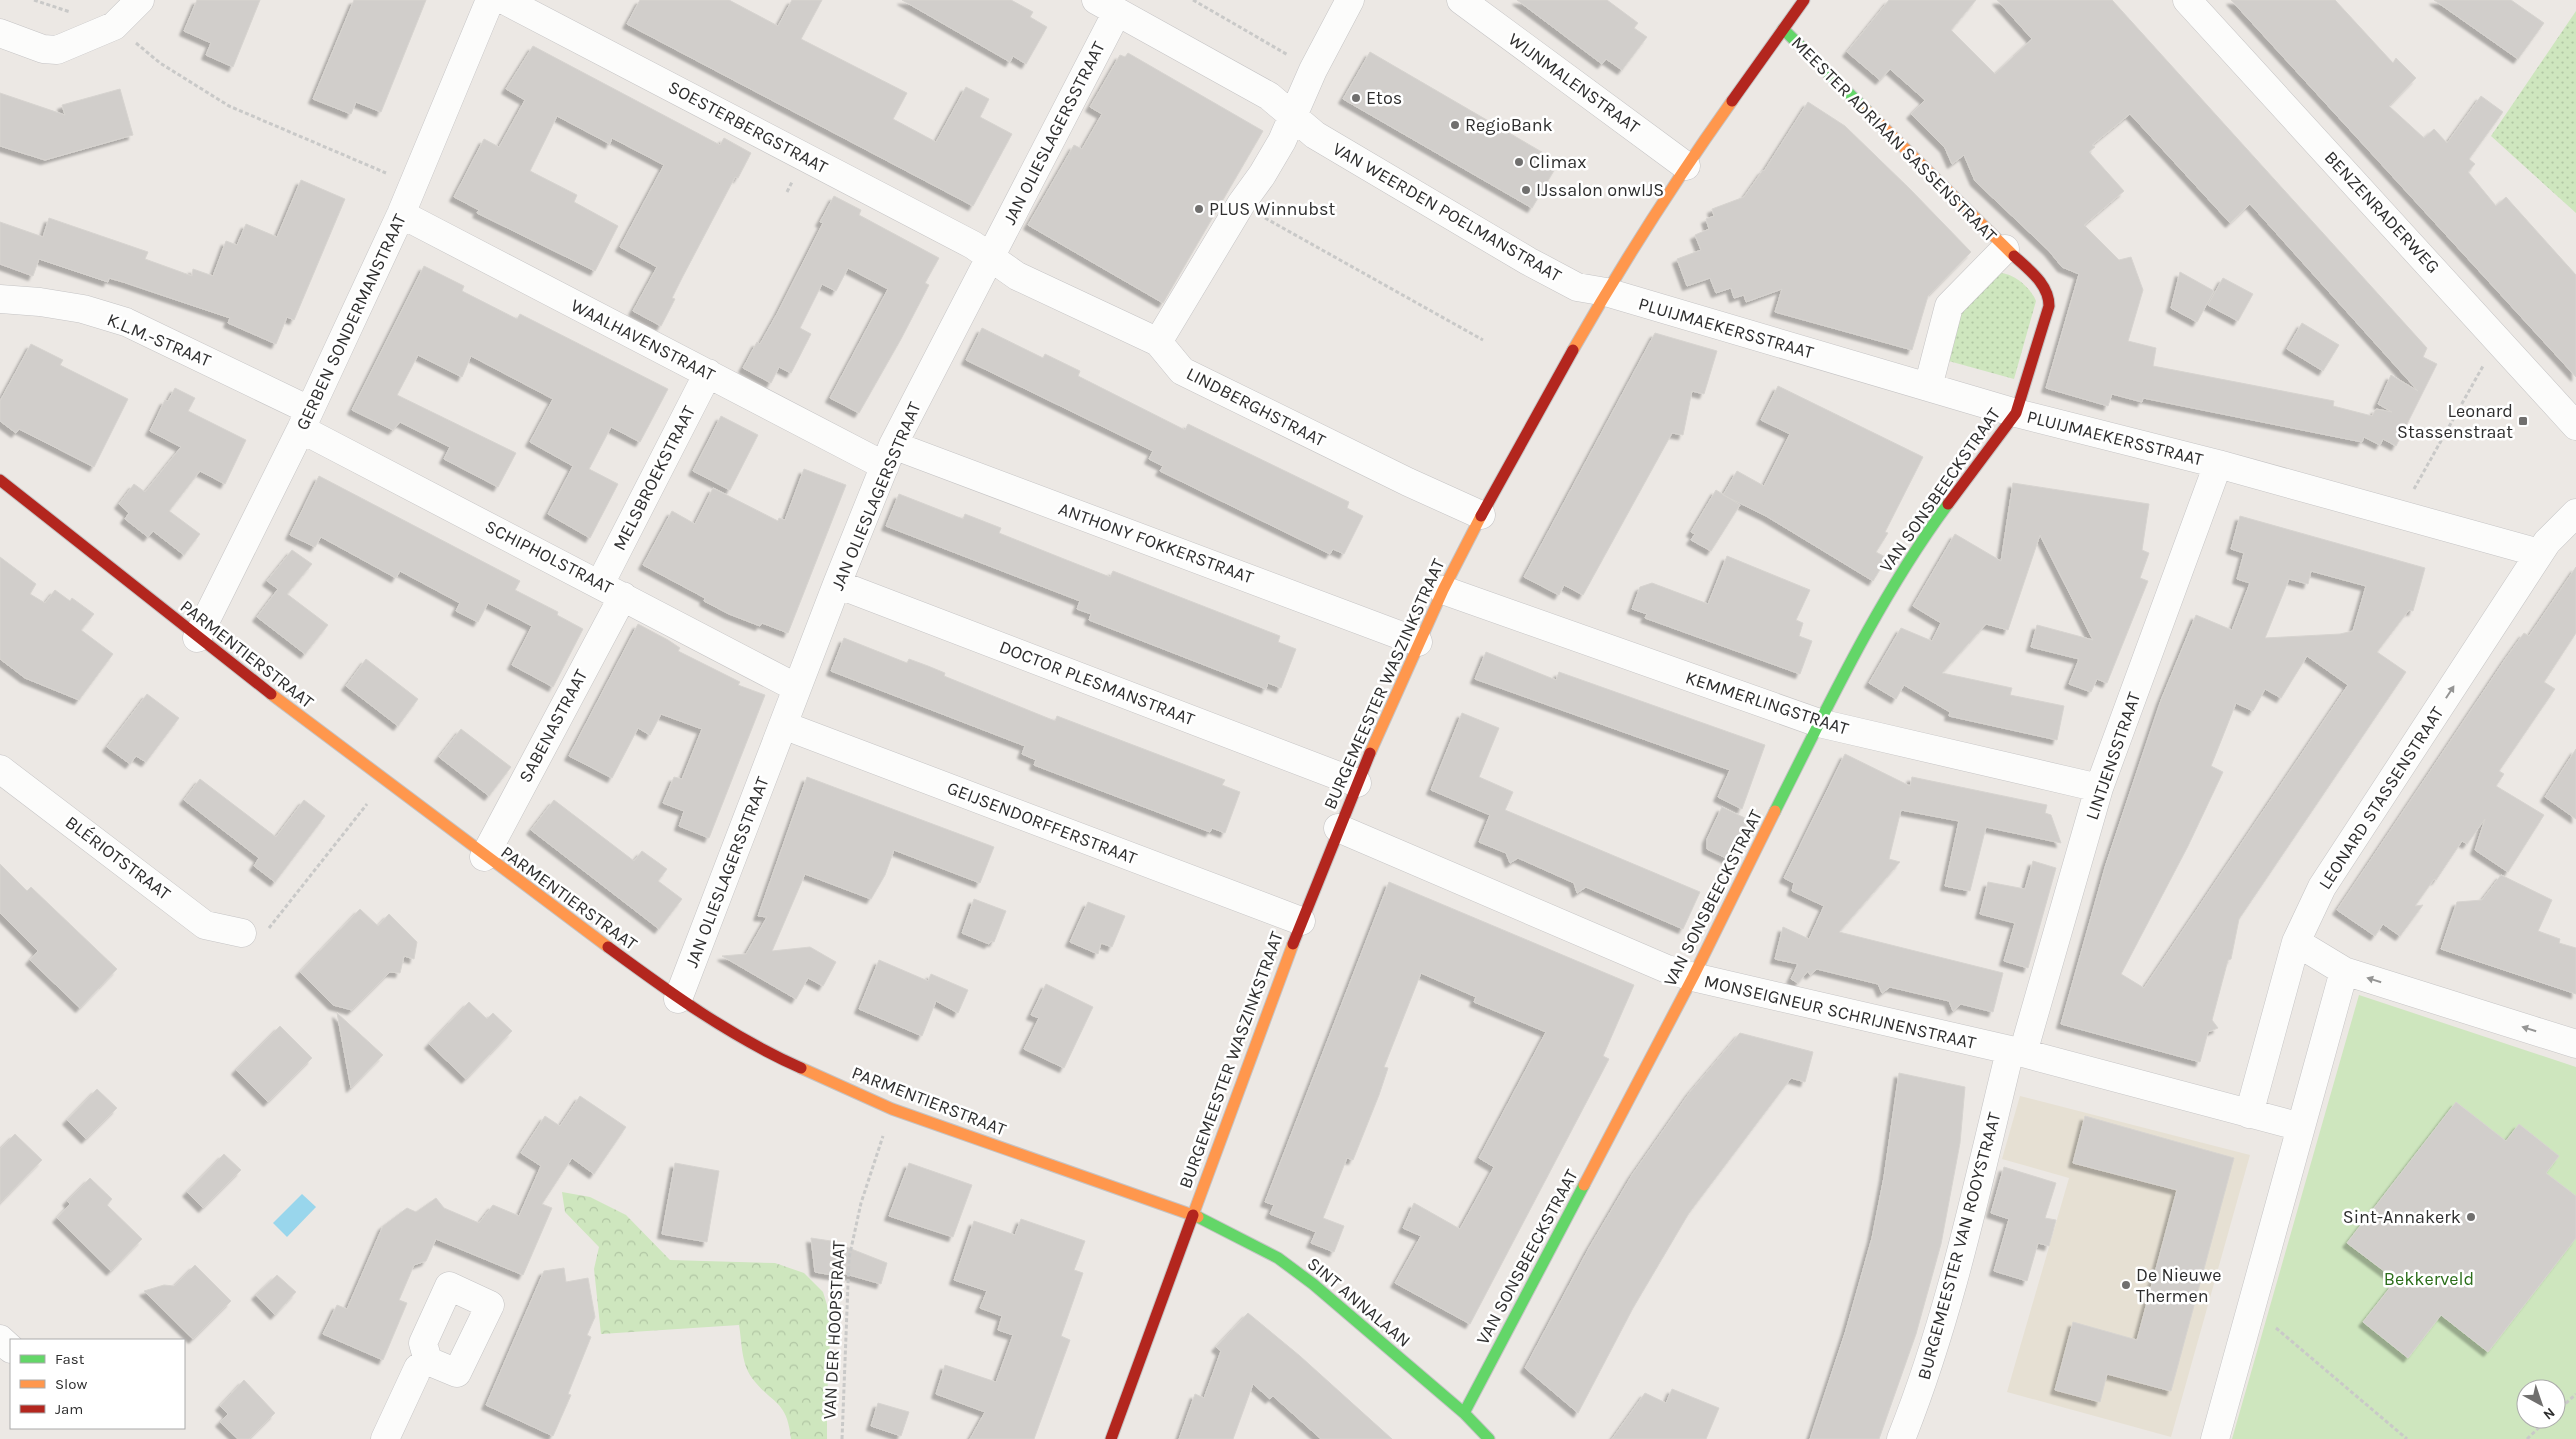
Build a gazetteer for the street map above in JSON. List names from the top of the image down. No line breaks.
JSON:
{"streets":{"street":["WIJNMALENSTRAAT","SOESTERBERGSTRAAT","JAN OLIESLAGERSSTRAAT","MEESTER ADRIAAN SASSENSTRAAT","VAN WEERDEN POELMANSTRAAT","BENZENRADERWEG","GERBEN SONDERMANSTRAAT","PLUIJMAEKERSSTRAAT","K.L.M.-STRAAT","WAALHAVENSTRAAT","LINDBERGHSTRAAT","MELSBROEKSTRAAT","VAN SONSBEECKSTRAAT","ANTHONY FOKKERSTRAAT","SCHIPHOLSTRAAT","PARMENTIERSTRAAT","DOCTOR PLESMANSTRAAT","BURGEMEESTER WASZINKSTRAAT","KEMMERLINGSTRAAT","SABENASTRAAT","LINTJENSSTRAAT","LEONARD STASSENSTRAAT","GEIJSENDORFFERSTRAAT","BLÉRIOTSTRAAT","MONSEIGNEUR SCHRIJNENSTRAAT","BURGEMEESTER VAN ROOYSTRAAT","SINT ANNALAAN"],"path":["VAN DER HOOPSTRAAT"]},"crossings":[["WIJNMALENSTRAAT","BURGEMEESTER WASZINKSTRAAT"],["SOESTERBERGSTRAAT","JAN OLIESLAGERSSTRAAT"],["SOESTERBERGSTRAAT","LINDBERGHSTRAAT"],["JAN OLIESLAGERSSTRAAT","VAN WEERDEN POELMANSTRAAT"],["JAN OLIESLAGERSSTRAAT","WAALHAVENSTRAAT"],["JAN OLIESLAGERSSTRAAT","LINDBERGHSTRAAT"],["JAN OLIESLAGERSSTRAAT","ANTHONY FOKKERSTRAAT"],["JAN OLIESLAGERSSTRAAT","SCHIPHOLSTRAAT"],["JAN OLIESLAGERSSTRAAT","PARMENTIERSTRAAT"],["JAN OLIESLAGERSSTRAAT","DOCTOR PLESMANSTRAAT"],["JAN OLIESLAGERSSTRAAT","GEIJSENDORFFERSTRAAT"],["MEESTER ADRIAAN SASSENSTRAAT","PLUIJMAEKERSSTRAAT"],["MEESTER ADRIAAN SASSENSTRAAT","VAN SONSBEECKSTRAAT"],["MEESTER ADRIAAN SASSENSTRAAT","BURGEMEESTER WASZINKSTRAAT"],["VAN WEERDEN POELMANSTRAAT","PLUIJMAEKERSSTRAAT"],["VAN WEERDEN POELMANSTRAAT","BURGEMEESTER WASZINKSTRAAT"],["GERBEN SONDERMANSTRAAT","K.L.M.-STRAAT"],["GERBEN SONDERMANSTRAAT","WAALHAVENSTRAAT"],["GERBEN SONDERMANSTRAAT","SCHIPHOLSTRAAT"],["GERBEN SONDERMANSTRAAT","PARMENTIERSTRAAT"],["PLUIJMAEKERSSTRAAT","VAN SONSBEECKSTRAAT"],["PLUIJMAEKERSSTRAAT","BURGEMEESTER WASZINKSTRAAT"],["PLUIJMAEKERSSTRAAT","LINTJENSSTRAAT"],["PLUIJMAEKERSSTRAAT","LEONARD STASSENSTRAAT"],["K.L.M.-STRAAT","SCHIPHOLSTRAAT"],["WAALHAVENSTRAAT","MELSBROEKSTRAAT"],["WAALHAVENSTRAAT","ANTHONY FOKKERSTRAAT"],["LINDBERGHSTRAAT","BURGEMEESTER WASZINKSTRAAT"],["MELSBROEKSTRAAT","SCHIPHOLSTRAAT"],["MELSBROEKSTRAAT","SABENASTRAAT"],["VAN SONSBEECKSTRAAT","KEMMERLINGSTRAAT"],["VAN SONSBEECKSTRAAT","MONSEIGNEUR SCHRIJNENSTRAAT"],["VAN SONSBEECKSTRAAT","SINT ANNALAAN"],["ANTHONY FOKKERSTRAAT","BURGEMEESTER WASZINKSTRAAT"],["SCHIPHOLSTRAAT","SABENASTRAAT"],["PARMENTIERSTRAAT","BURGEMEESTER WASZINKSTRAAT"],["PARMENTIERSTRAAT","SABENASTRAAT"],["PARMENTIERSTRAAT","SINT ANNALAAN"],["PARMENTIERSTRAAT","VAN DER HOOPSTRAAT"],["DOCTOR PLESMANSTRAAT","BURGEMEESTER WASZINKSTRAAT"],["BURGEMEESTER WASZINKSTRAAT","KEMMERLINGSTRAAT"],["BURGEMEESTER WASZINKSTRAAT","GEIJSENDORFFERSTRAAT"],["BURGEMEESTER WASZINKSTRAAT","MONSEIGNEUR SCHRIJNENSTRAAT"],["BURGEMEESTER WASZINKSTRAAT","SINT ANNALAAN"],["KEMMERLINGSTRAAT","LINTJENSSTRAAT"],["LINTJENSSTRAAT","MONSEIGNEUR SCHRIJNENSTRAAT"],["LINTJENSSTRAAT","BURGEMEESTER VAN ROOYSTRAAT"],["LEONARD STASSENSTRAAT","MONSEIGNEUR SCHRIJNENSTRAAT"],["MONSEIGNEUR SCHRIJNENSTRAAT","BURGEMEESTER VAN ROOYSTRAAT"]],"one_way":["LEONARD STASSENSTRAAT"],"parks":["Bekkerveld"],"places":{"other":["Etos","RegioBank","Climax","IJssalon onwIJS","PLUS Winnubst","Sint-Annakerk","De Nieuwe Thermen"],"transit":["Leonard Stassenstraat"]},"legend":["Fast","Slow","Jam"],"north":"bottom right"}
